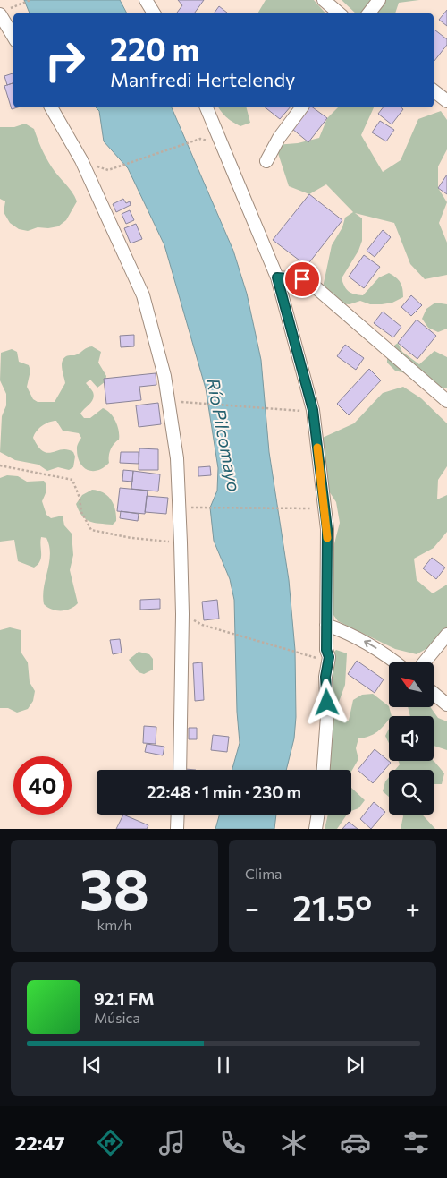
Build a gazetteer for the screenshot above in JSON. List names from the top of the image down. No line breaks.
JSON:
{"water":["Río Pilcomayo"],"north":"top left","page":{"turn":["220 m","Manfredi Hertelendy"],"limit":"40","trip":"22:48 · 1 min · 230 m","tile":[["38","km/h"],"Clima"],"heat":["−","21.5°","+"],"song":["92.1 FM","Música"],"tabs":"22:47"}}
